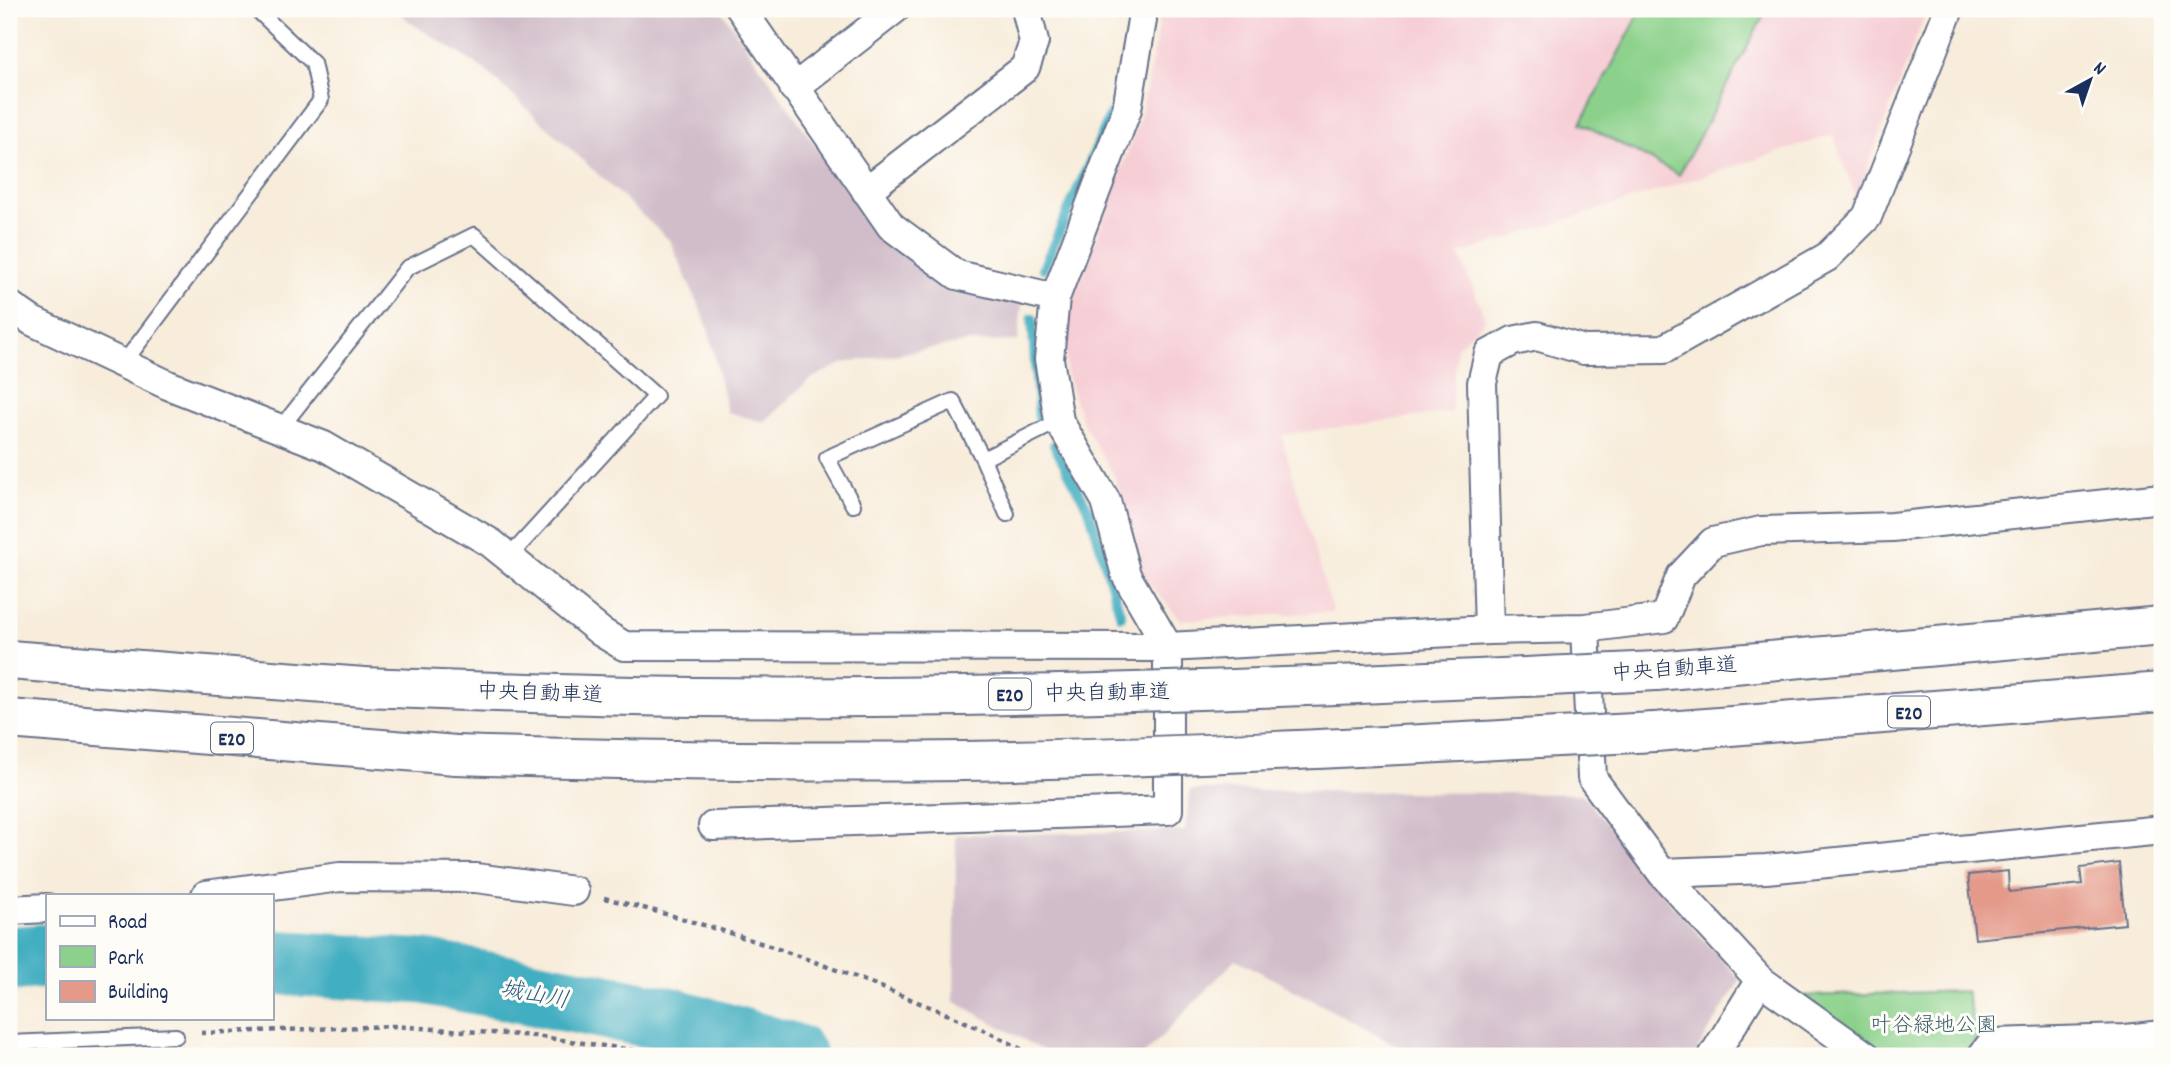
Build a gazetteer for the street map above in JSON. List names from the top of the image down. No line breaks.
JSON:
{"streets":{"highway":["中央自動車道","E20"]},"water":["城山川"],"parks":["叶谷緑地公園"],"legend":["Road","Park","Building"],"north":"top right"}
